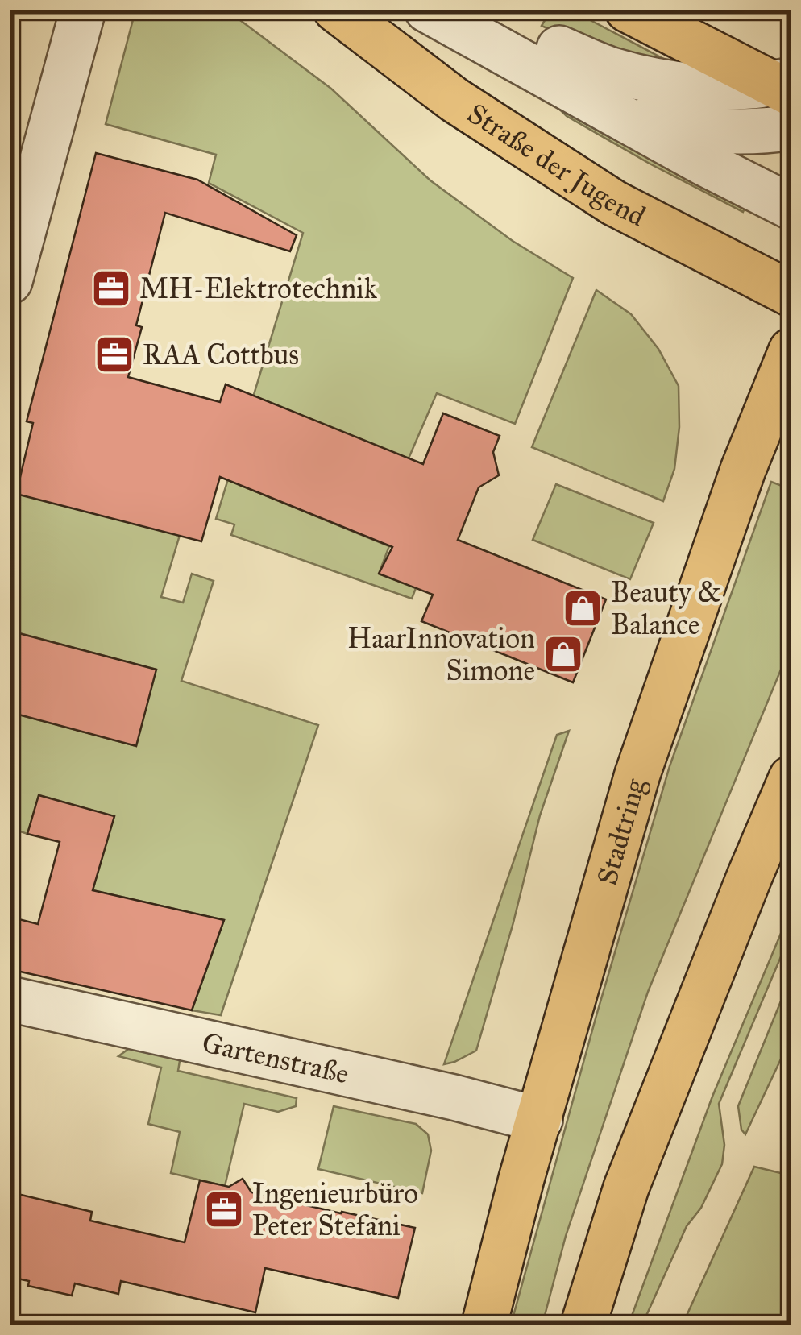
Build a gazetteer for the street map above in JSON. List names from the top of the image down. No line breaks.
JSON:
{"streets":{"main road":["Straße der Jugend","Stadtring"],"street":["Gartenstraße"]},"crossings":[["Stadtring","Gartenstraße"]],"places":{"office":["MH-Elektrotechnik","RAA Cottbus","Ingenieurbüro Peter Stefani"],"shop":["Beauty & Balance","HaarInnovation Simone"]}}
